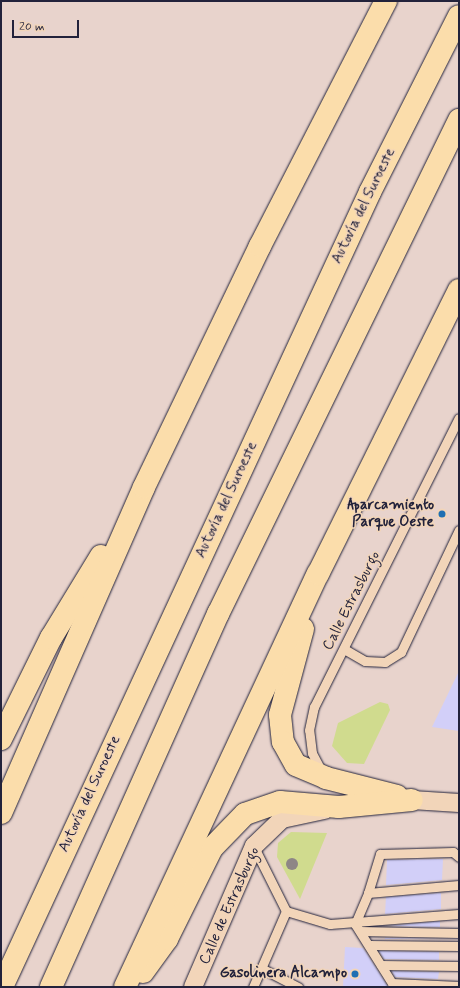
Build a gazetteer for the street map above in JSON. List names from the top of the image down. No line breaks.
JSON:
{"streets":{"highway":["Autovía del Suroeste"],"street":["Calle de Estrasburgo"],"lane":["Calle Estrasburgo"]},"places":["Aparcamiento Parque Oeste","Gasolinera Alcampo"],"scale_bar":"20 m"}
